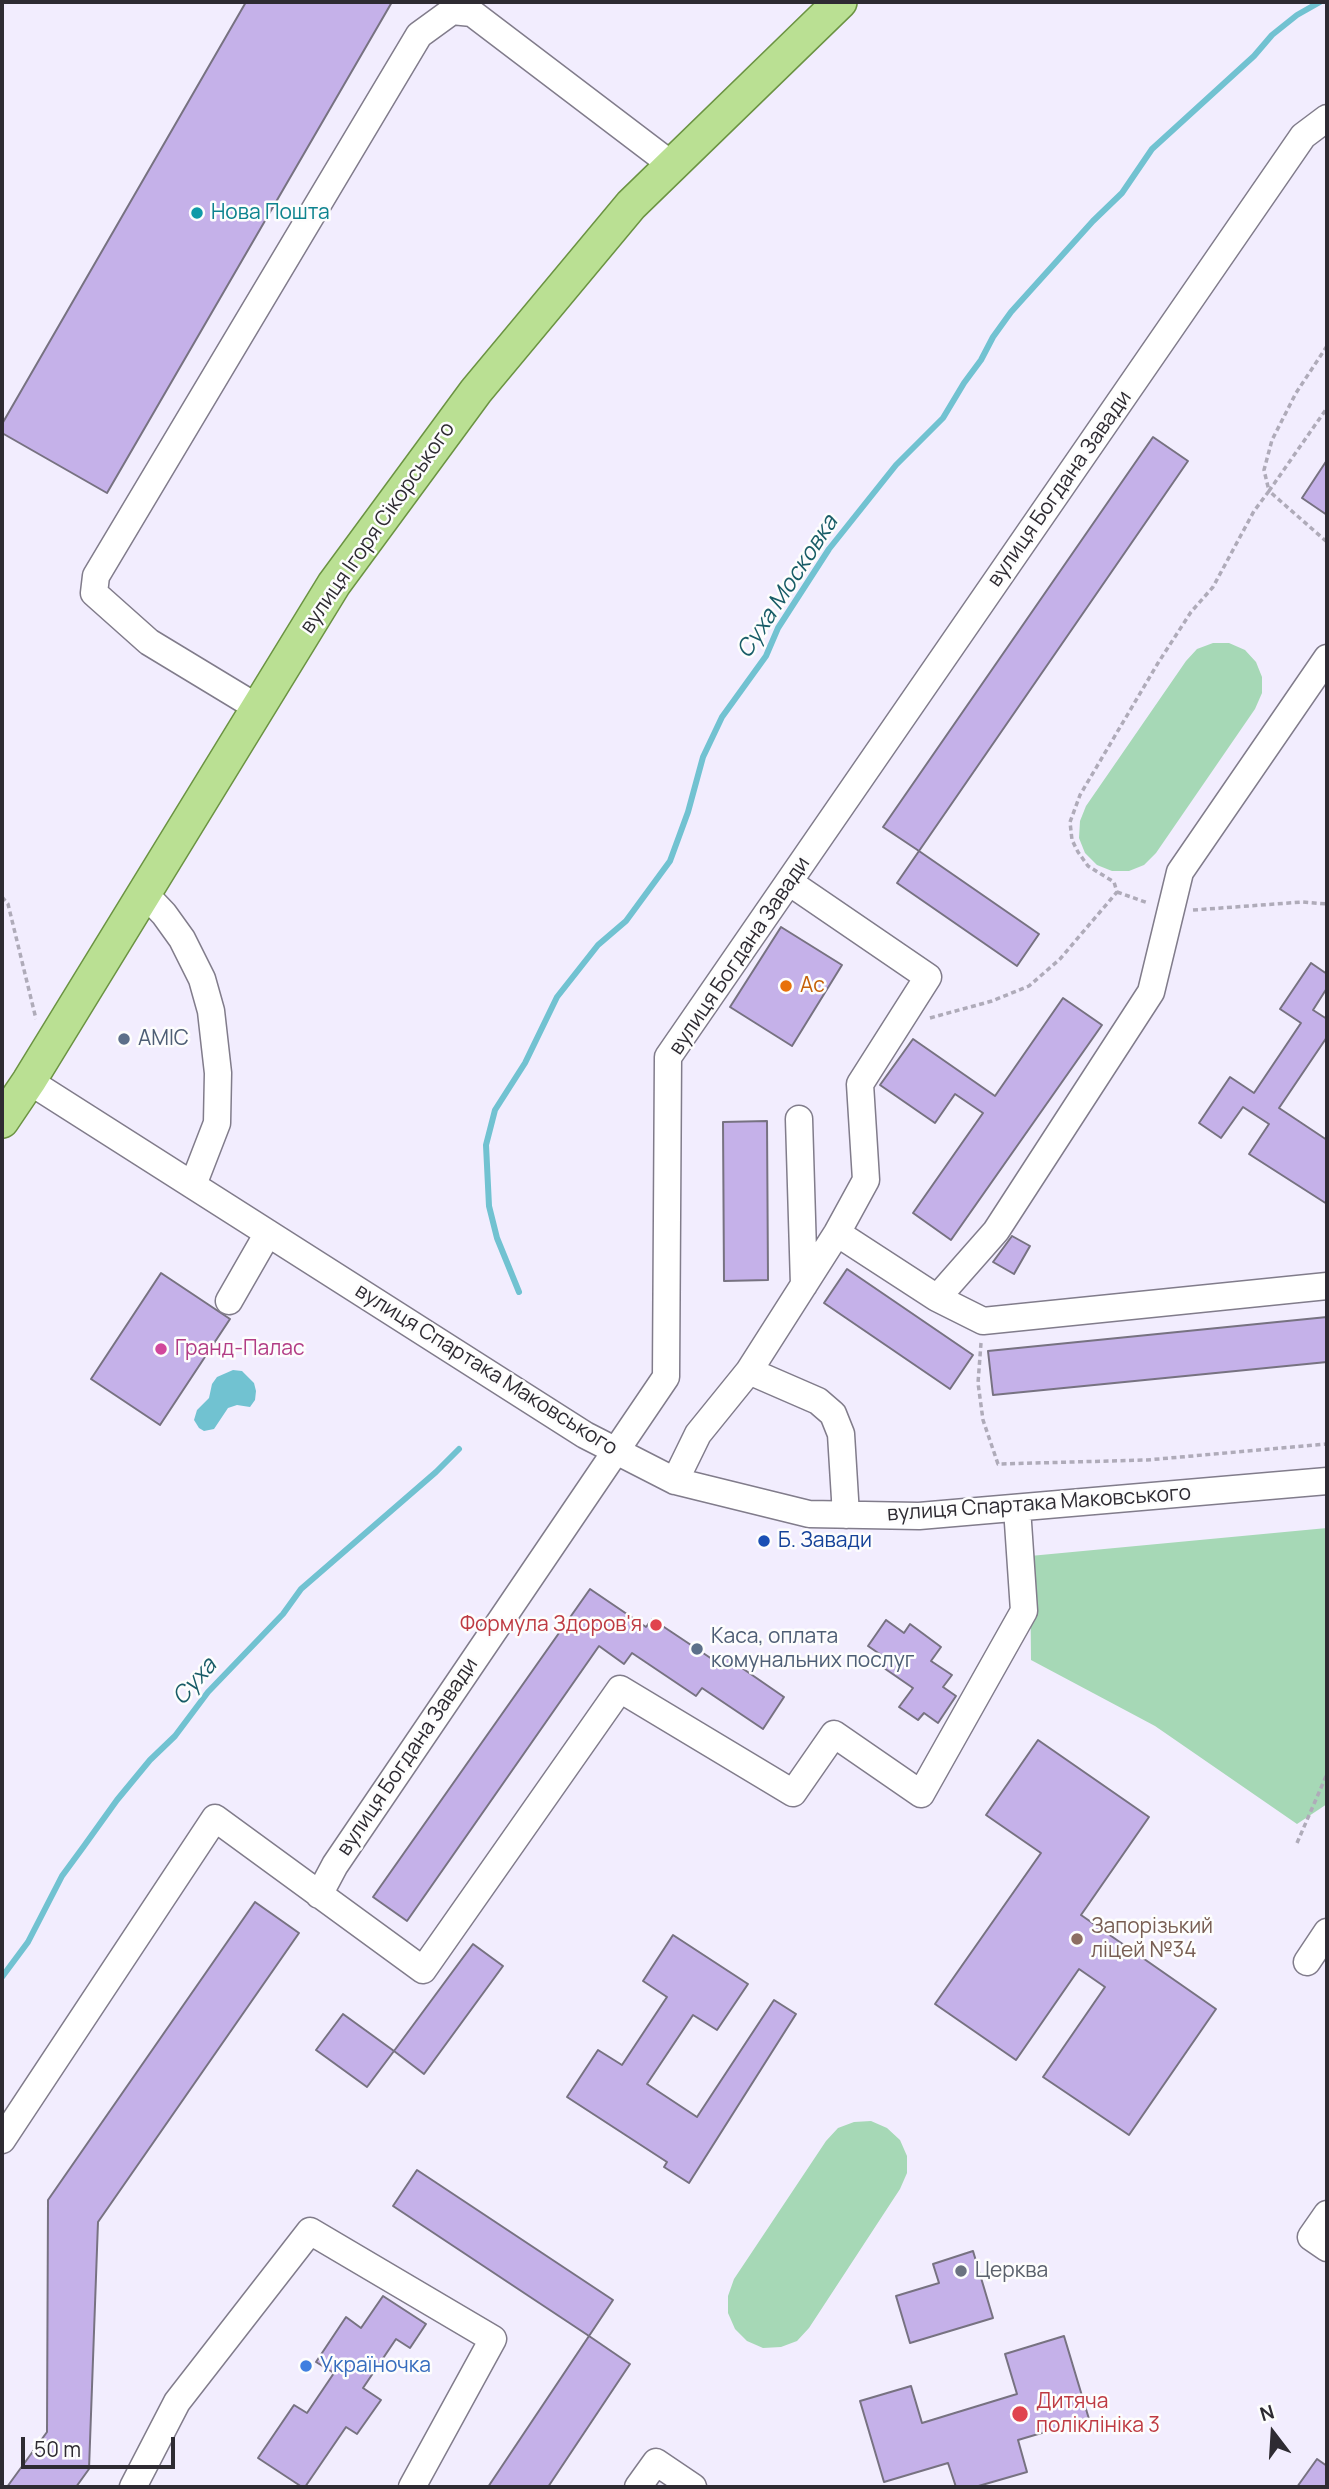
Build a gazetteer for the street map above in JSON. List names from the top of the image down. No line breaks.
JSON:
{"streets":{"main road":["вулиця Ігоря Сікорського"],"street":["вулиця Богдана Завади","вулиця Спартака Маковського"]},"crossings":[["вулиця Богдана Завади","вулиця Спартака Маковського"],["вулиця Ігоря Сікорського","вулиця Спартака Маковського"]],"water":["Суха Московка","Суха"],"places":["Нова Пошта","Ас","AMIC","Гранд-Палас","Б. Завади","Формула Здоров'я","Каса, оплата комунальних послуг","Запорізький ліцей №34","Церква","Україночка","Дитяча поліклініка 3"],"scale_bar":"50 m","north":"top"}
